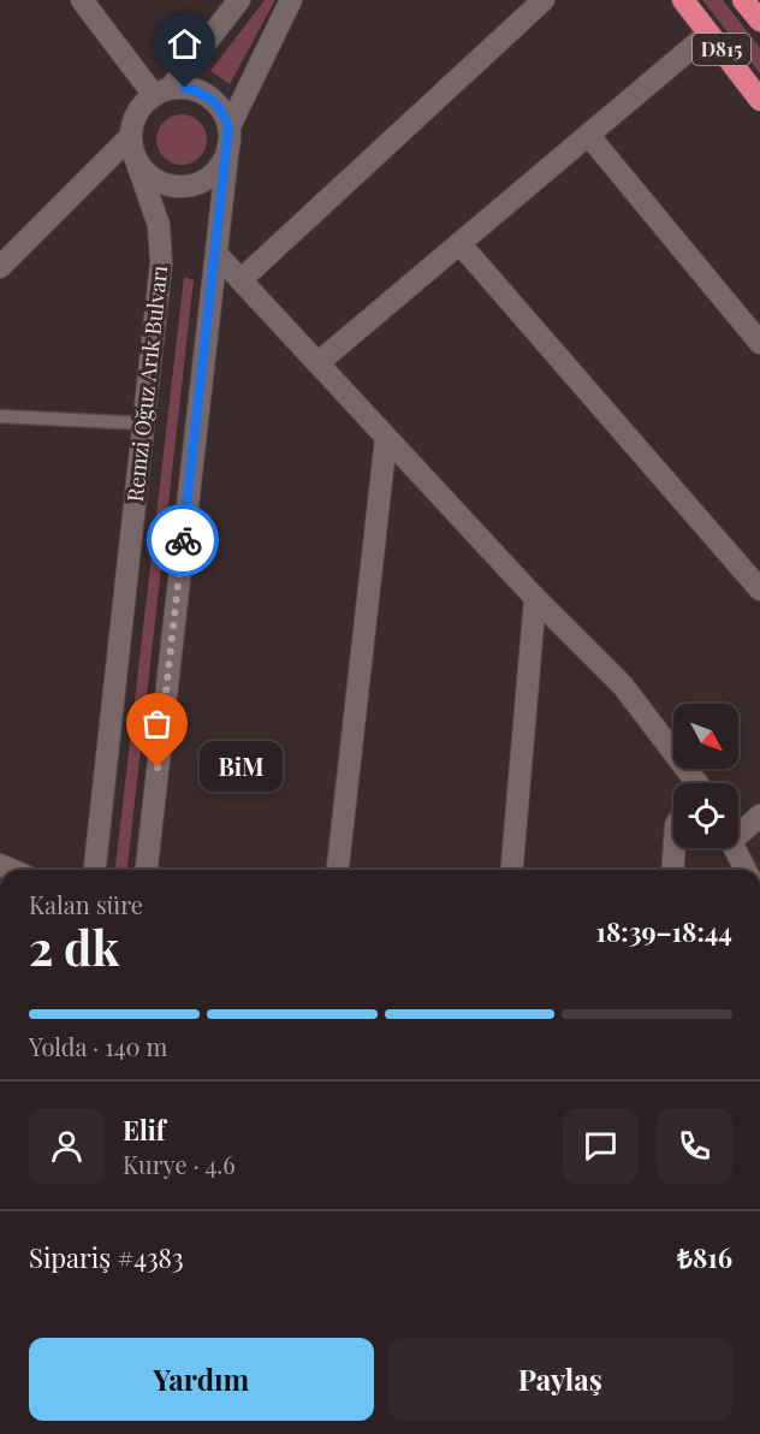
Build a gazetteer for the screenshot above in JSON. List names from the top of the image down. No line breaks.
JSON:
{"streets":{"highway":["D815"],"street":["Remzi Oğuz Arık Bulvarı"]},"places":["BiM"],"north":"bottom right","page":{"bubble":"BiM","heading":["2 dk","Kalan süre","18:39–18:44"],"panel":["Elif","Kurye · 4.6","Sipariş #4383","₺816"],"bar":"Yolda · 140 m","buttons":["Yardım","Paylaş"]}}
